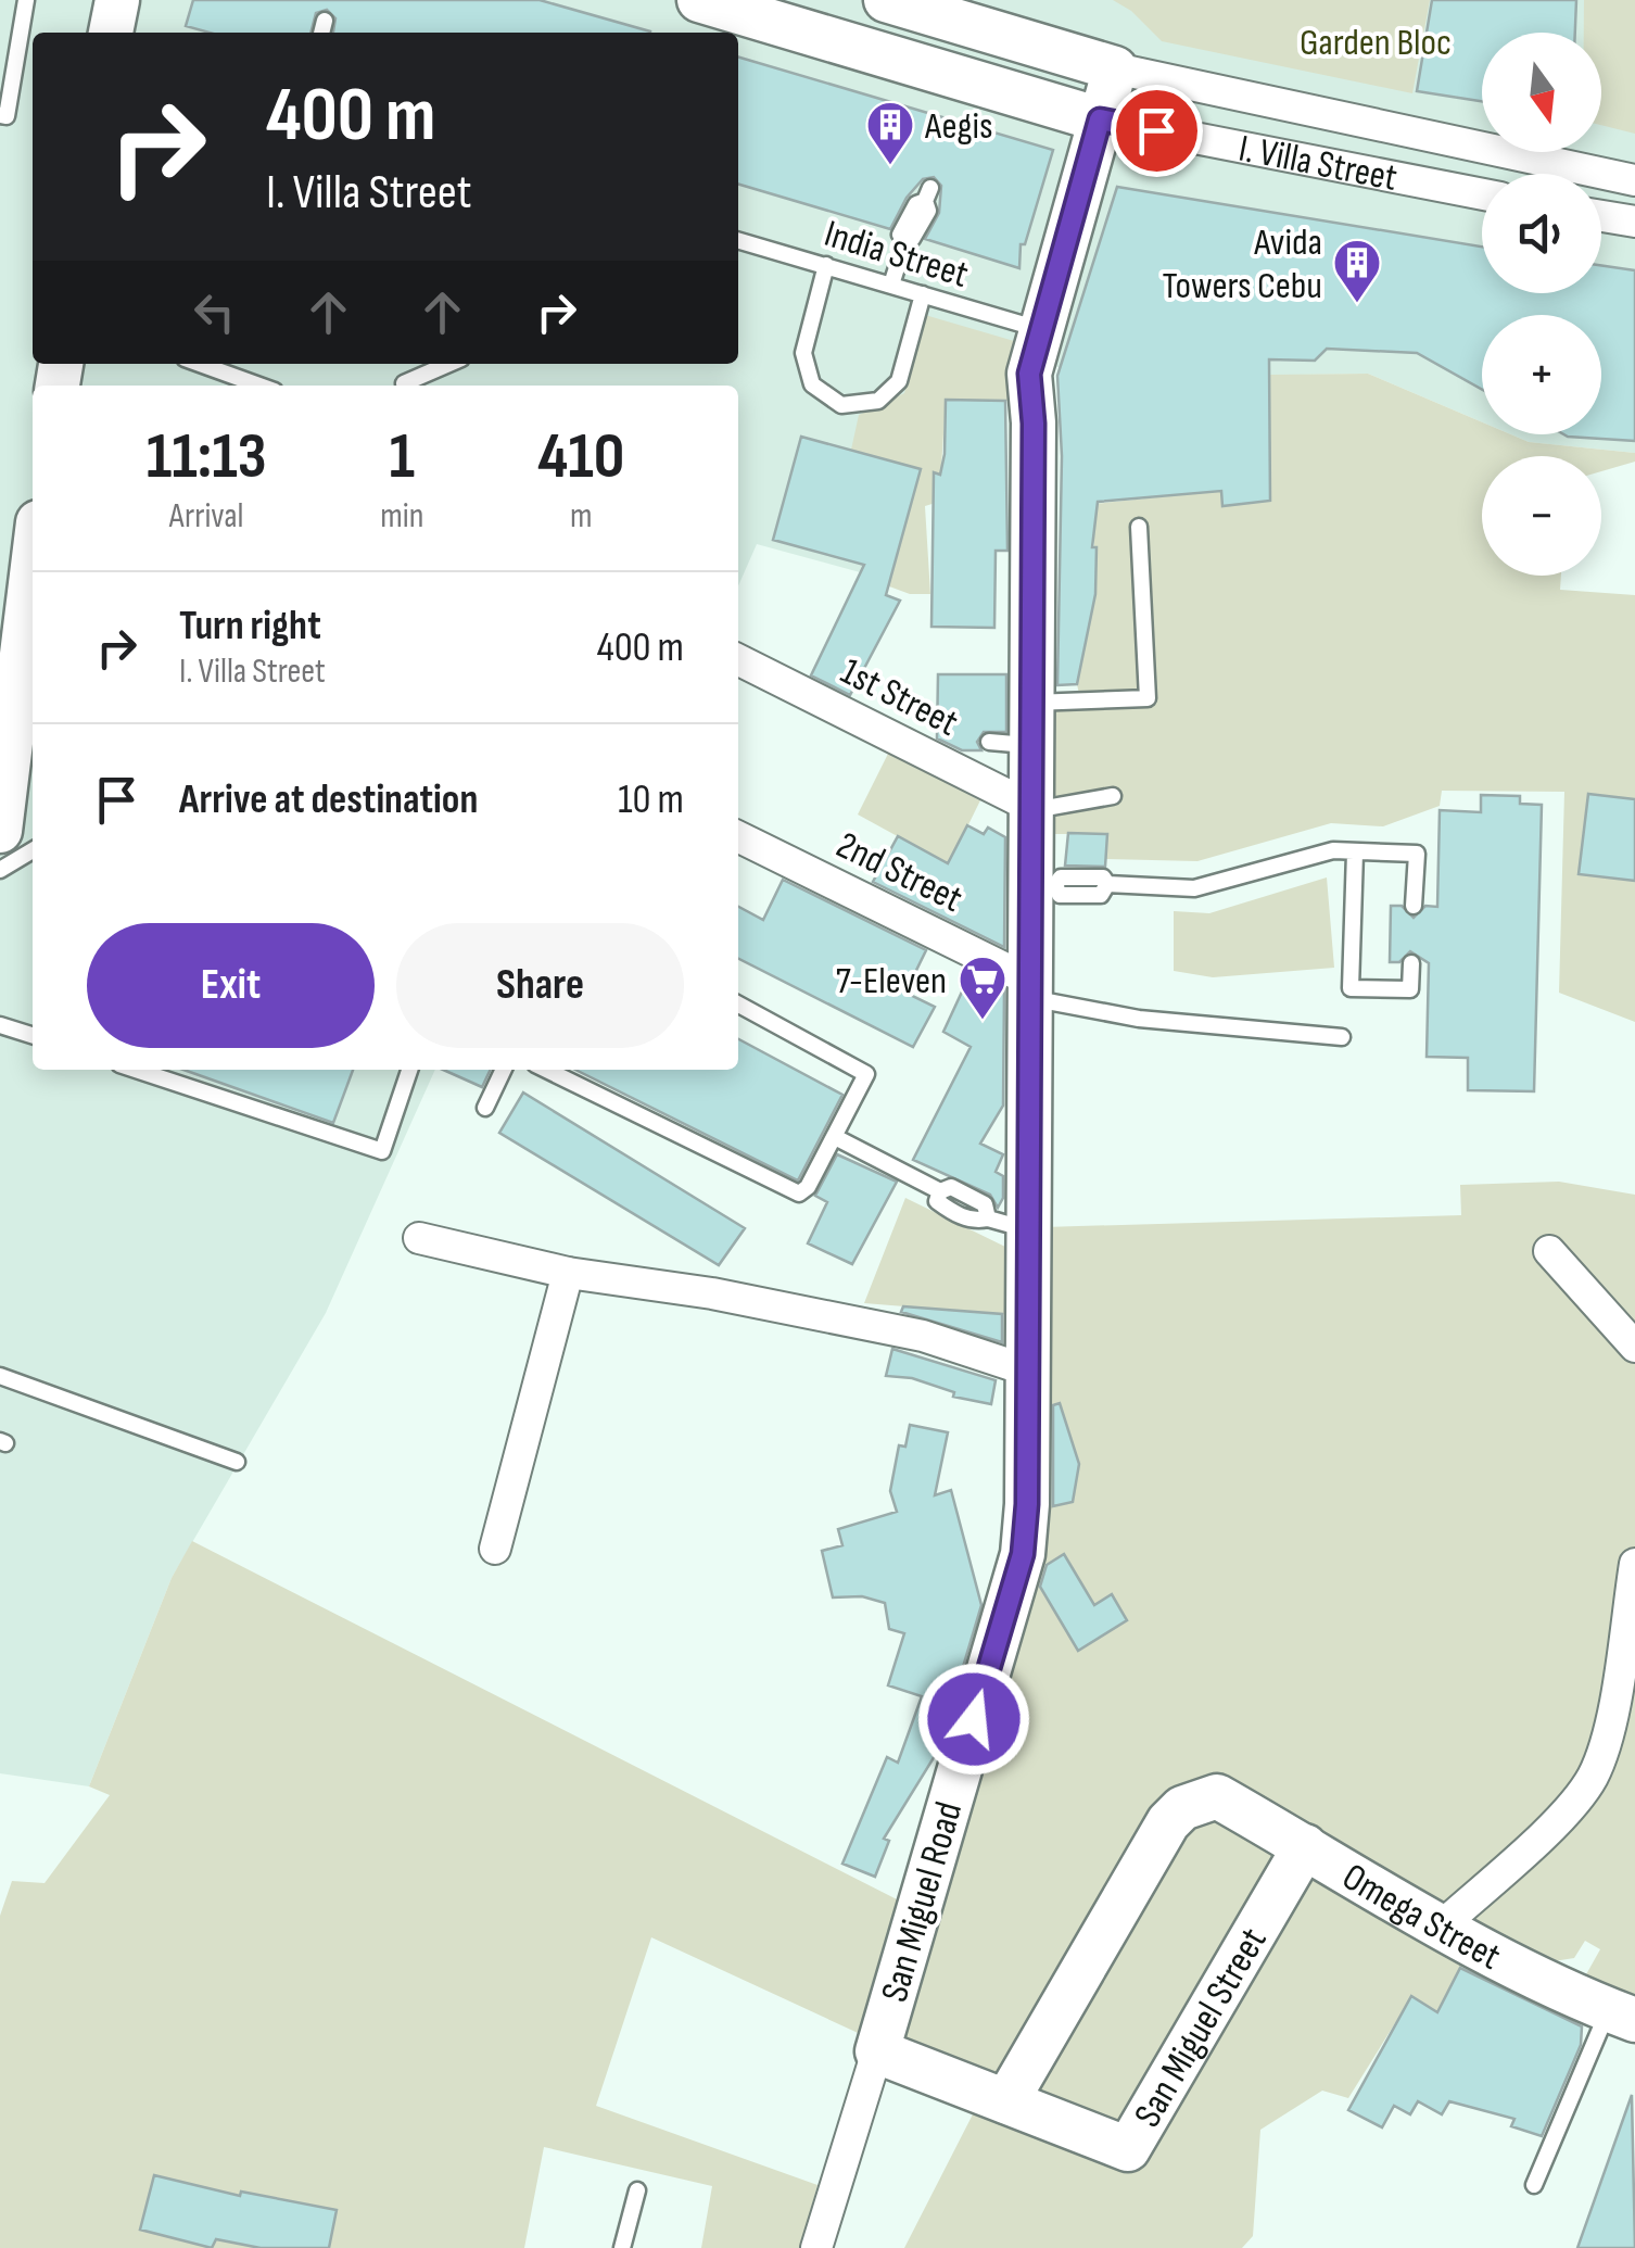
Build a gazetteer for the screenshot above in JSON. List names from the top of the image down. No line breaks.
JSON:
{"streets":{"street":["I. Villa Street","1st Street","2nd Street","San Miguel Road","Omega Street","San Miguel Street"],"lane":["India Street"]},"crossings":[["I. Villa Street","San Miguel Road"],["India Street","San Miguel Road"],["1st Street","San Miguel Road"],["2nd Street","San Miguel Road"],["San Miguel Road","San Miguel Street"],["Omega Street","San Miguel Street"]],"parks":["Garden Bloc"],"places":{"building":["Aegis","Avida Towers Cebu"],"supermarket":["7-Eleven"]},"north":"bottom","page":{"map_buttons":["+","−"],"turn":["400 m","I. Villa Street"],"eta":["11:13","Arrival","1","min","410","m"],"list":[{"name":"Turn right","note":"I. Villa Street","value":"400 m"},{"name":"Arrive at destination","value":"10 m"}],"buttons":["Exit","Share"]}}
